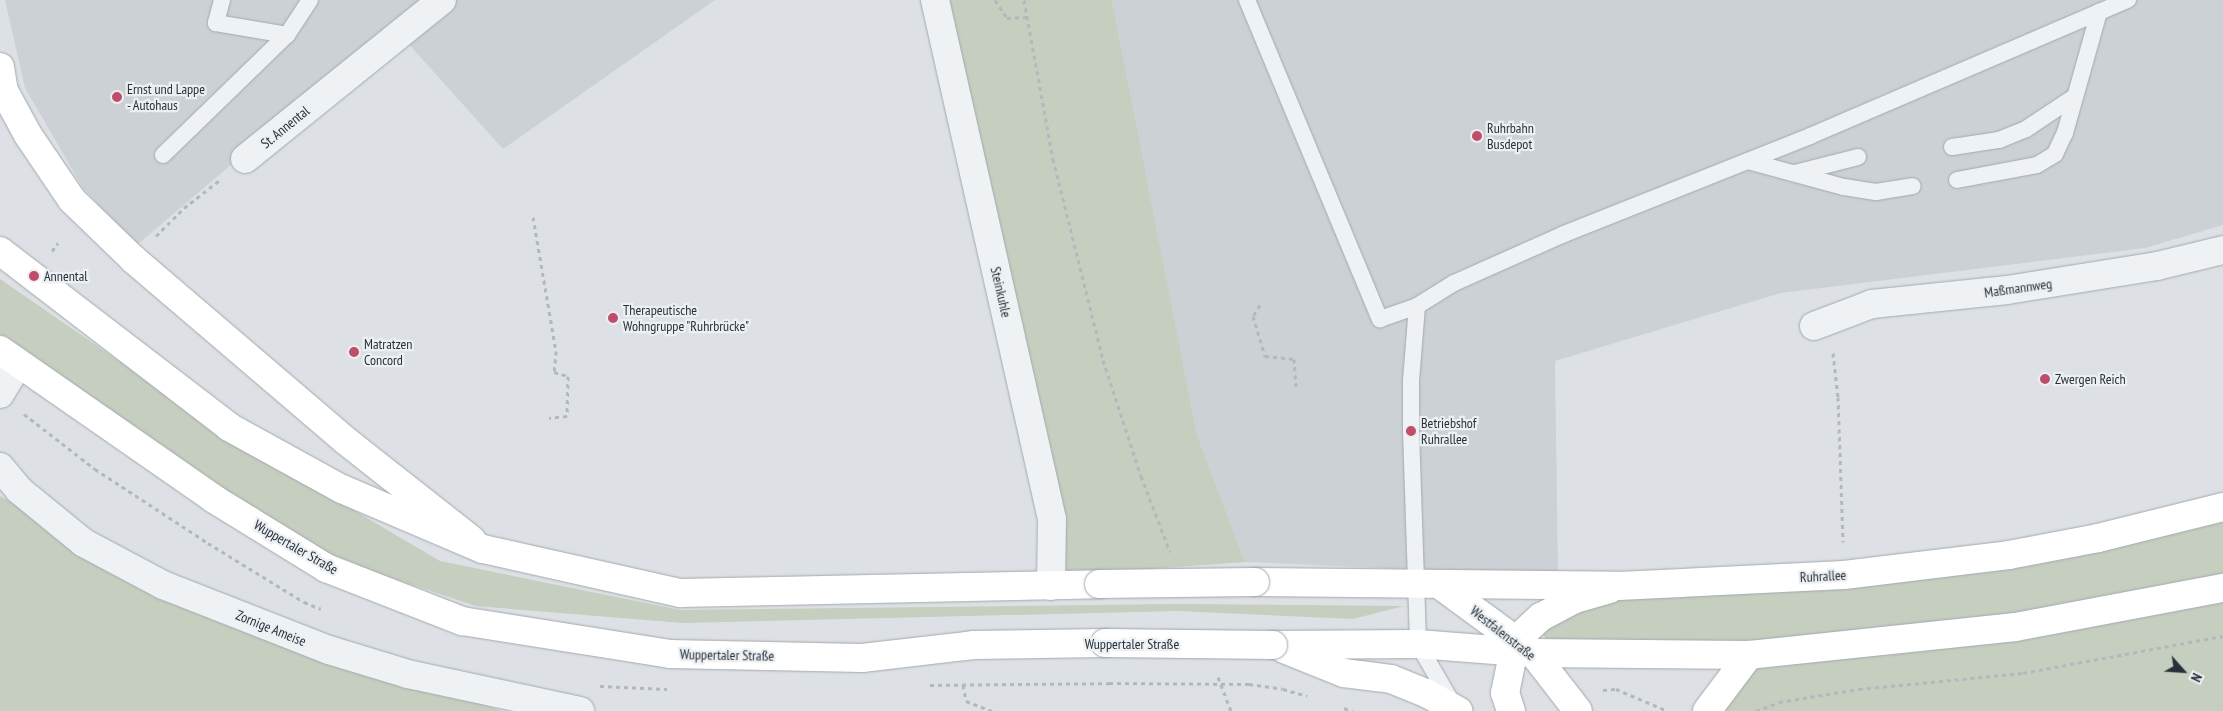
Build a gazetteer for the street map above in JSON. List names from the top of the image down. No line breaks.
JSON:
{"streets":{"main road":["Wuppertaler Straße","Ruhrallee","Westfalenstraße"],"street":["St. Annental","Maßmannweg","Steinkuhle","Zornige Ameise"]},"crossings":[["Wuppertaler Straße","Westfalenstraße"],["Ruhrallee","Westfalenstraße"]],"places":["Ernst und Lappe - Autohaus","Ruhrbahn Busdepot","Annental","Therapeutische Wohngruppe \"Ruhrbrücke\"","Matratzen Concord","Zwergen Reich","Betriebshof Ruhrallee"],"north":"bottom right"}
